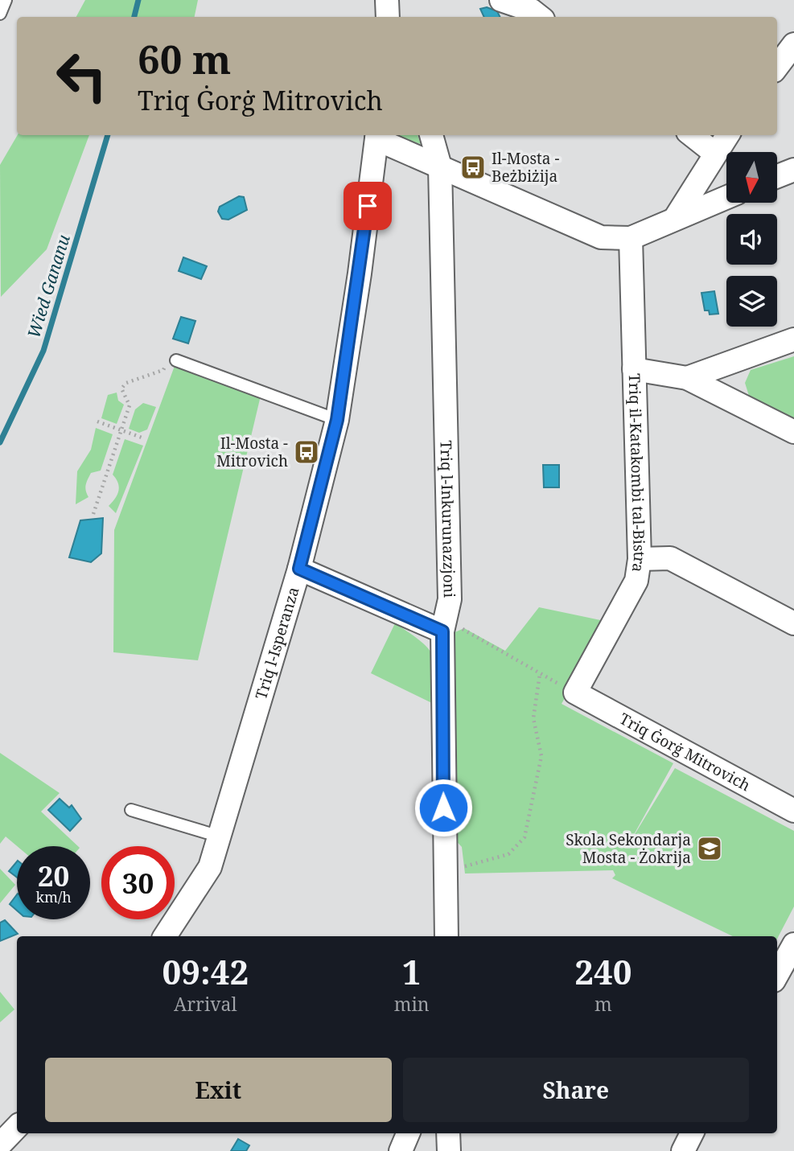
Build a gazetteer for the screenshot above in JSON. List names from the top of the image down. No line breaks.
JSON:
{"streets":{"street":["Triq il-Katakombi tal-Bistra","Triq l-Inkurunazzjoni","Triq l-Isperanza","Triq Ġorġ Mitrovich"]},"crossings":[["Triq il-Katakombi tal-Bistra","Triq Ġorġ Mitrovich"]],"water":["Wied Gananu"],"places":{"bus stop":["Il-Mosta - Beżbiżija","Il-Mosta - Mitrovich"],"school or university":["Skola Sekondarja Mosta - Żokrija"]},"north":"bottom","page":{"turn":["60 m","Triq Ġorġ Mitrovich"],"speed":"20 km/h","limit":"30","eta":["09:42","Arrival","1","min","240","m"],"buttons":["Exit","Share"]}}
